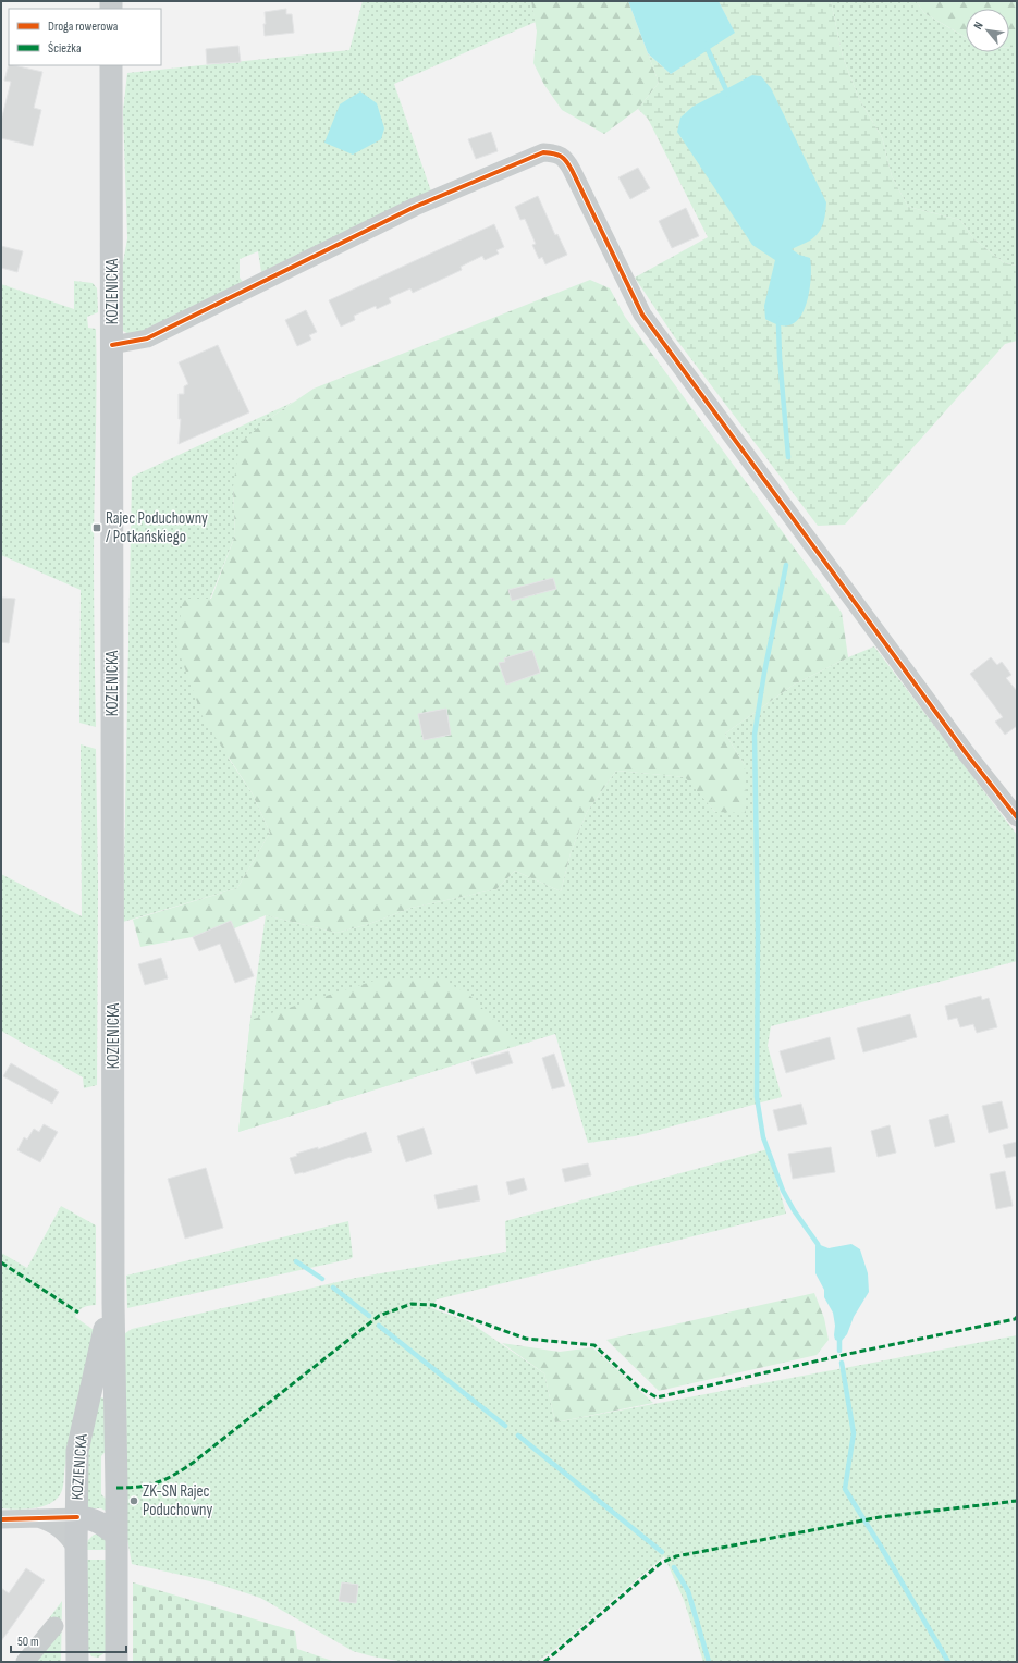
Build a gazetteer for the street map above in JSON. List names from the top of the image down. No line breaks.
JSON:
{"streets":{"main road":["KOZIENICKA"]},"places":{"transit":["Rajec Poduchowny / Potkańskiego"],"other":["ZK-SN Rajec Poduchowny"]},"legend":["Droga rowerowa","Ścieżka"],"scale_bar":"50 m","north":"top left"}
